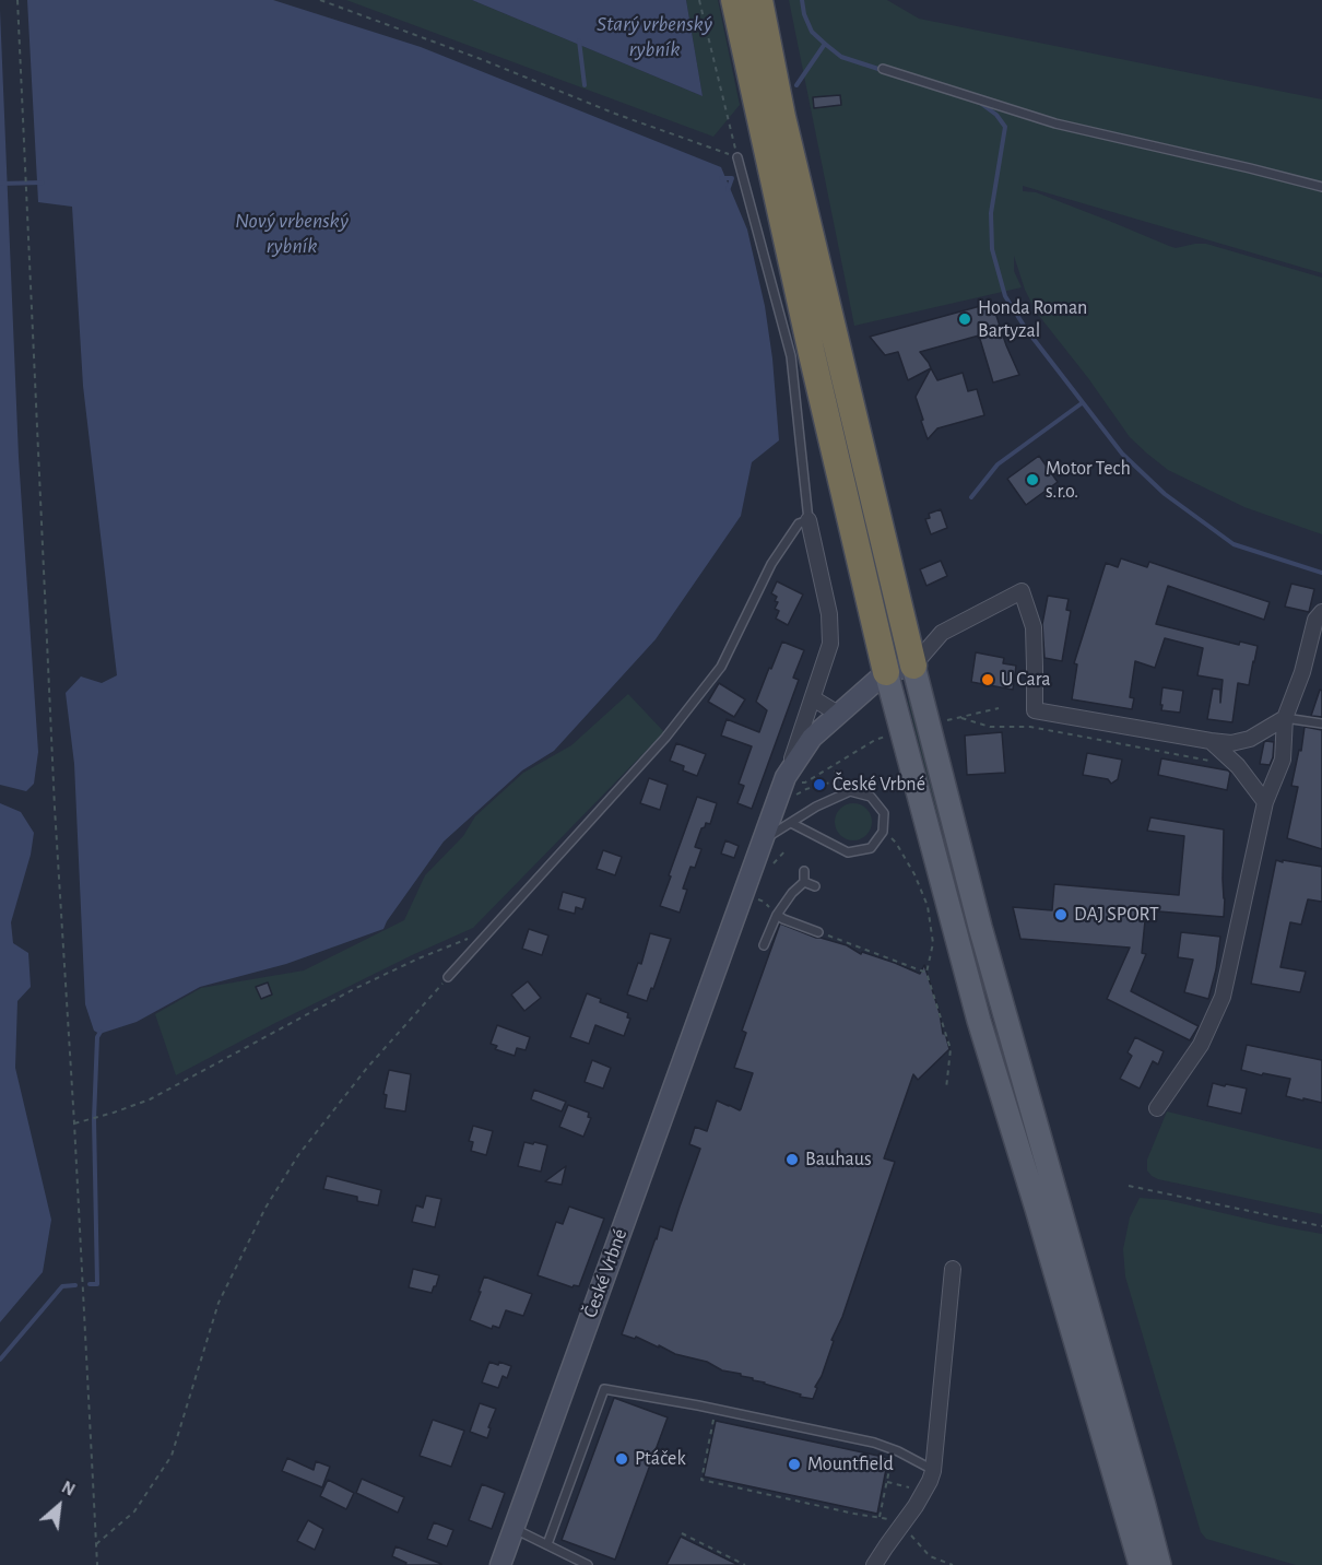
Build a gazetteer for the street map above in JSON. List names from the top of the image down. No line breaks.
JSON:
{"streets":{"street":["České Vrbné"]},"water":["Starý vrbenský rybník","Nový vrbenský rybník"],"places":["Honda Roman Bartyzal","Motor Tech s.r.o.","U Cara","České Vrbné","DAJ SPORT","Bauhaus","Ptáček","Mountfield"],"north":"top right"}
